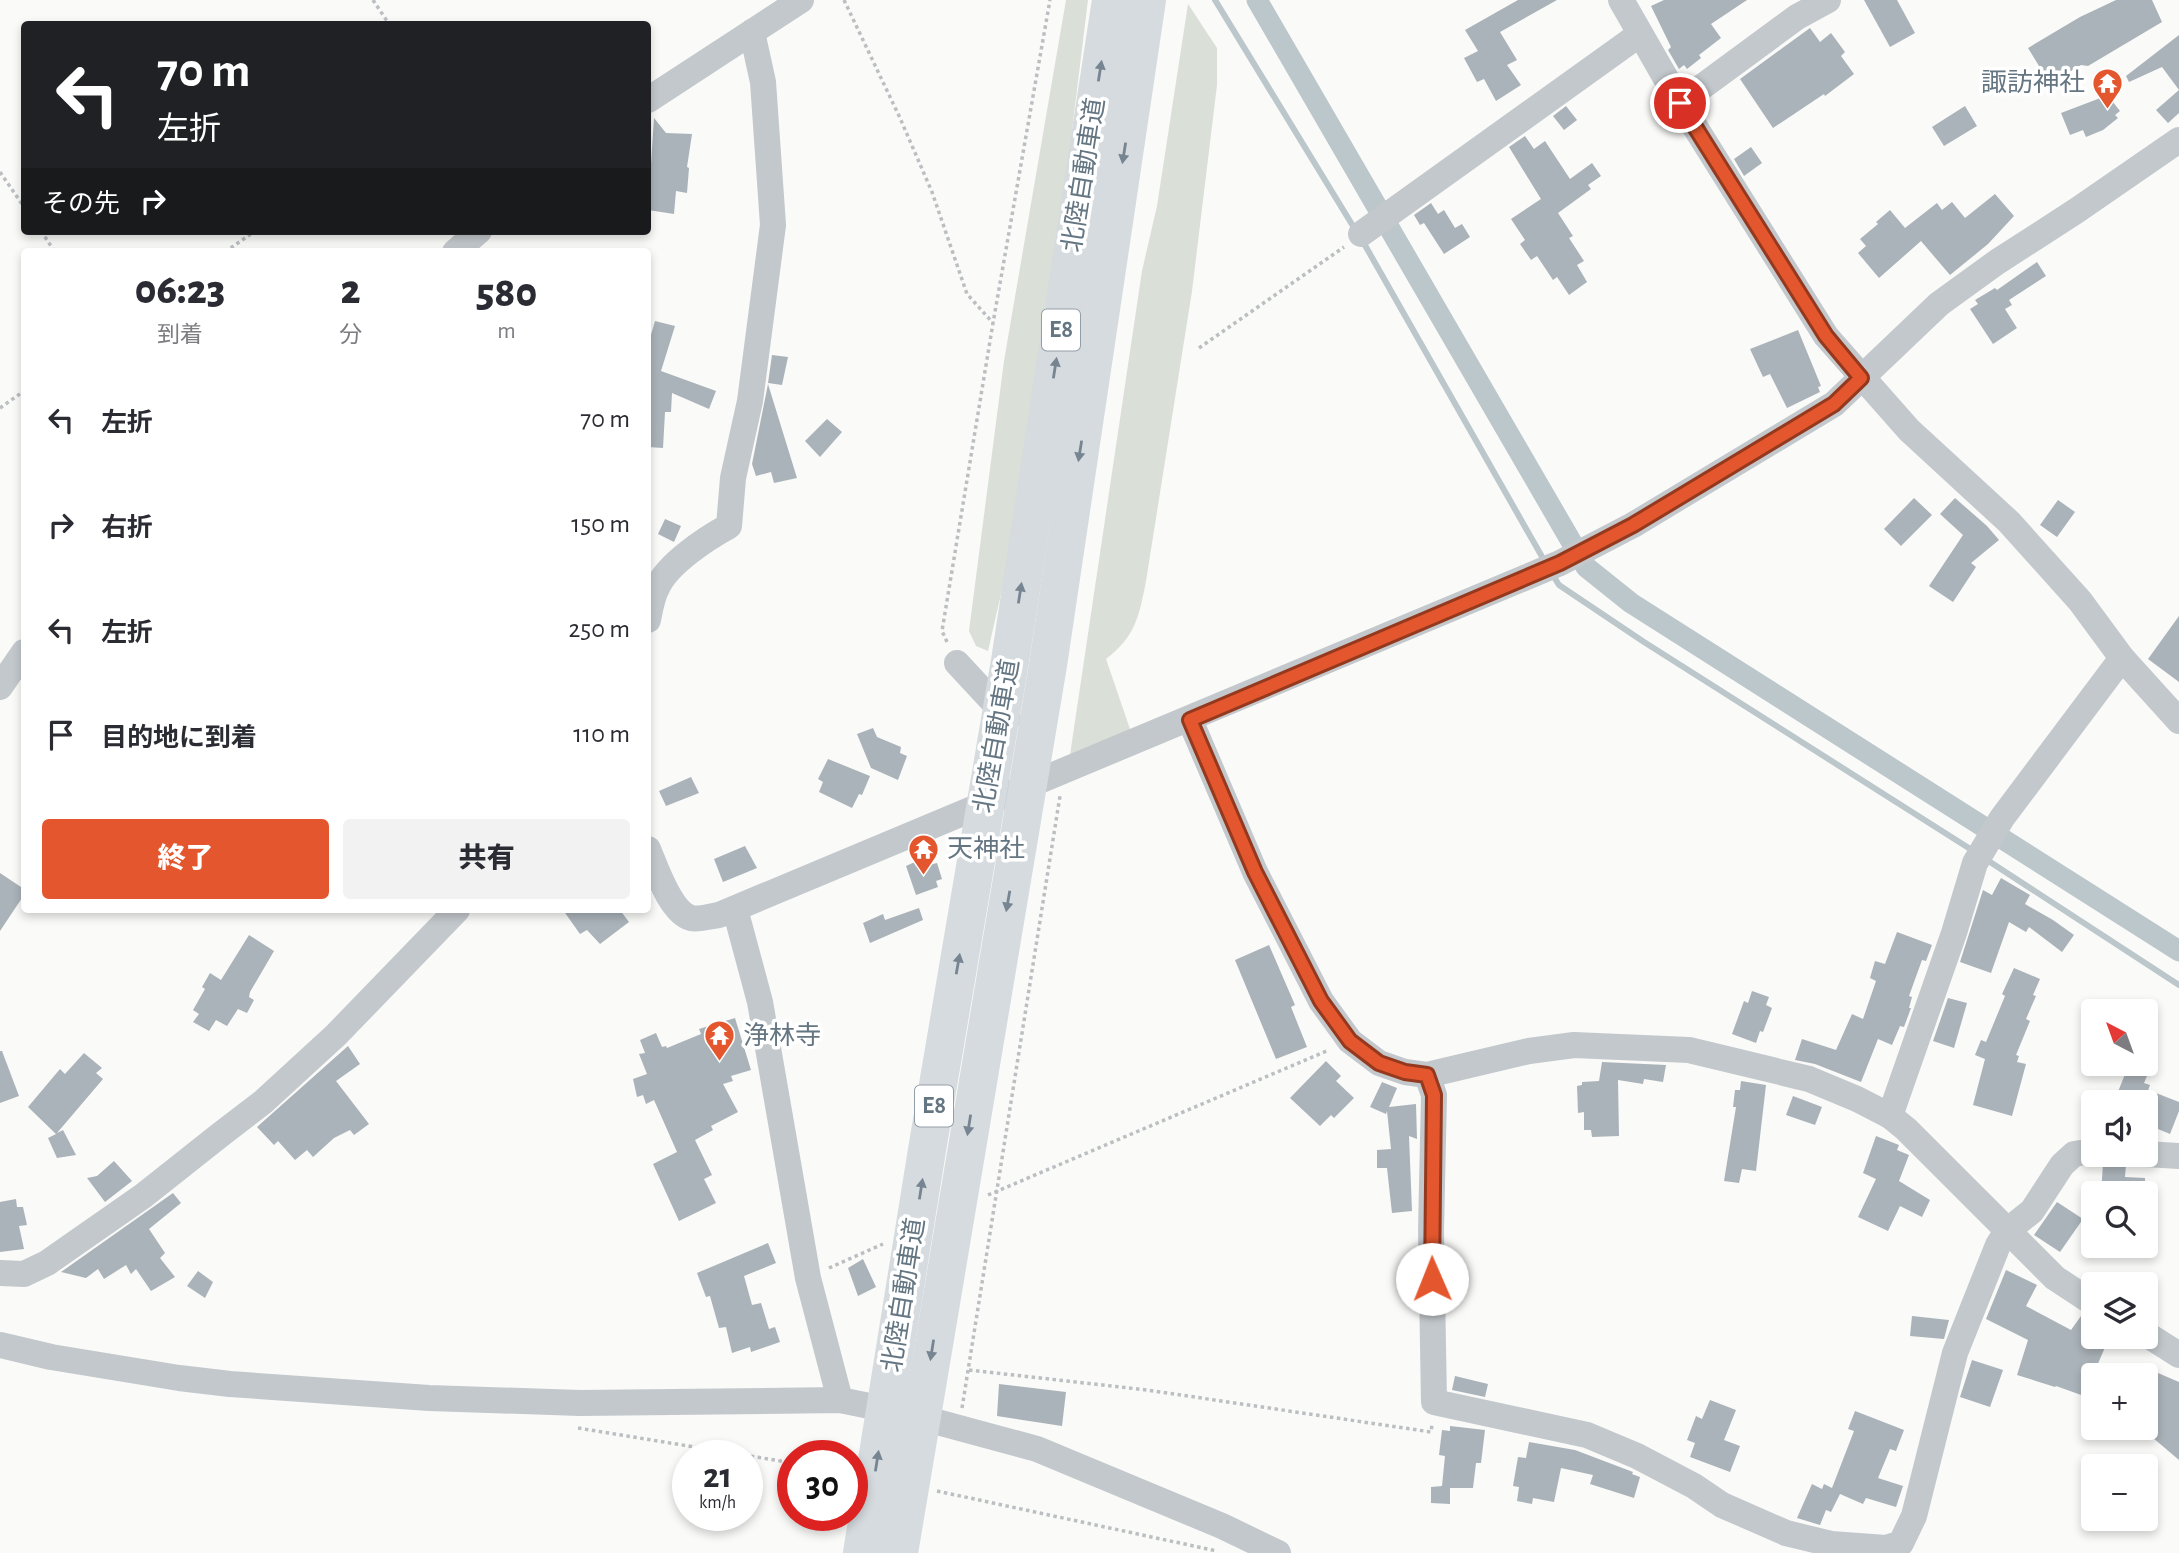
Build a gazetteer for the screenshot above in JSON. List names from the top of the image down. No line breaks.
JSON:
{"streets":{"highway":["北陸自動車道","E8"]},"places":{"temple":["諏訪神社","天神社","浄林寺"]},"north":"top left","page":{"turn":["70 m","左折"],"then":"その先","eta":["06:23","到着","2","分","580","m"],"list":[{"name":"左折","value":"70 m"},{"name":"右折","value":"150 m"},{"name":"左折","value":"250 m"},{"name":"目的地に到着","value":"110 m"}],"buttons":["終了","共有"],"map_buttons":["+","−"],"speed":"21 km/h","limit":"30"}}
